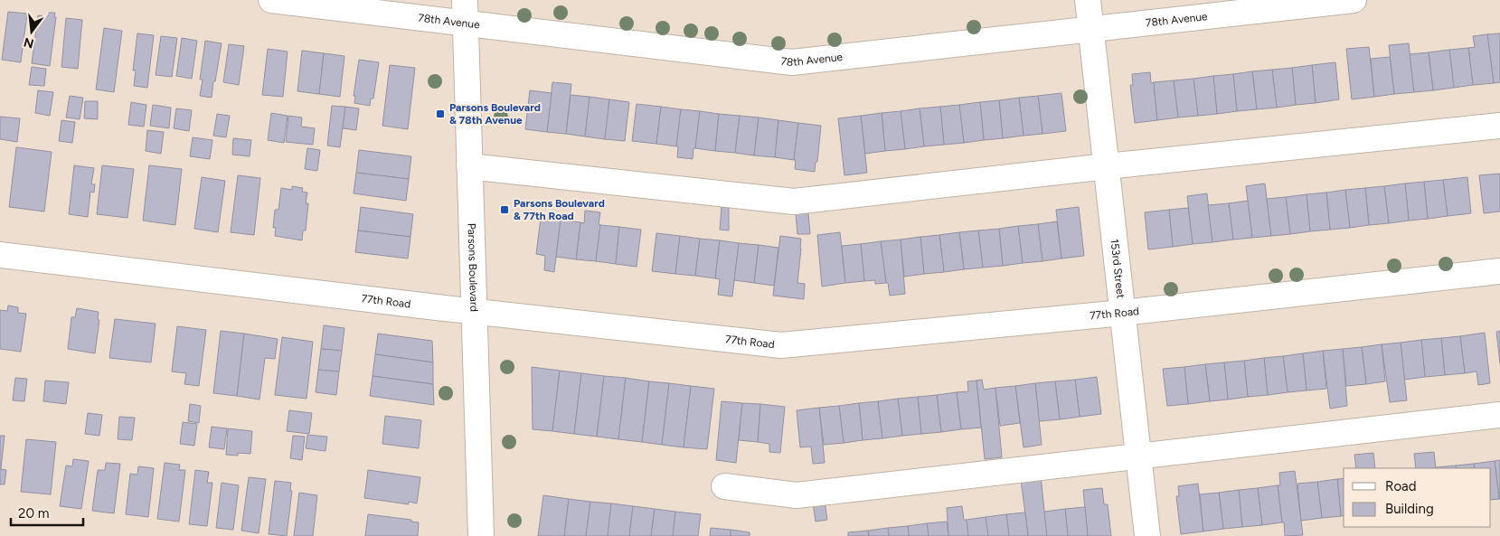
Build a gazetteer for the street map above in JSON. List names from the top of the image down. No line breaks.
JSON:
{"streets":{"street":["78th Avenue","Parsons Boulevard","153rd Street","77th Road"]},"crossings":[["78th Avenue","Parsons Boulevard"],["78th Avenue","153rd Street"],["Parsons Boulevard","77th Road"],["153rd Street","77th Road"]],"places":{"transit":["Parsons Boulevard & 78th Avenue","Parsons Boulevard & 77th Road"]},"legend":["Road","Building"],"scale_bar":"20 m","north":"bottom"}
